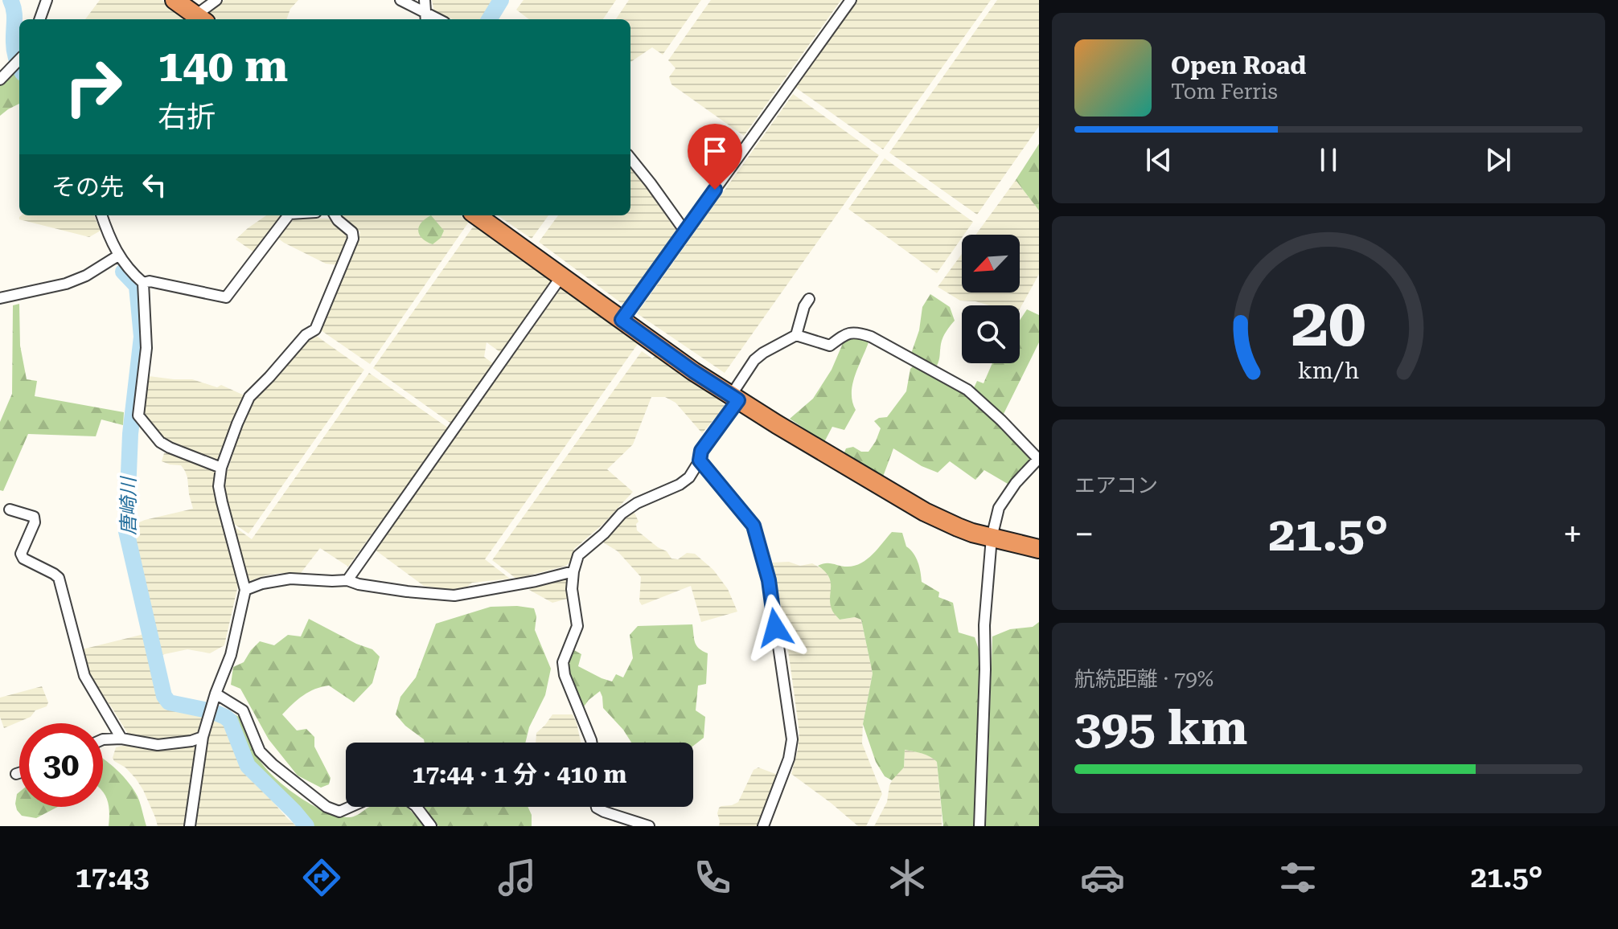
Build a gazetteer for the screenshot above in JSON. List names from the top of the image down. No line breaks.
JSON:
{"water":["唐崎川"],"north":"bottom left","page":{"turn":["140 m","右折"],"song":["Open Road","Tom Ferris"],"then":"その先","tile":["エアコン",["航続距離 · 79%","395 km"]],"heat":["−","21.5°","+"],"limit":"30","trip":"17:44 · 1 分 · 410 m","tabs":["17:43","21.5°"],"gauge":["20","km/h"]}}
